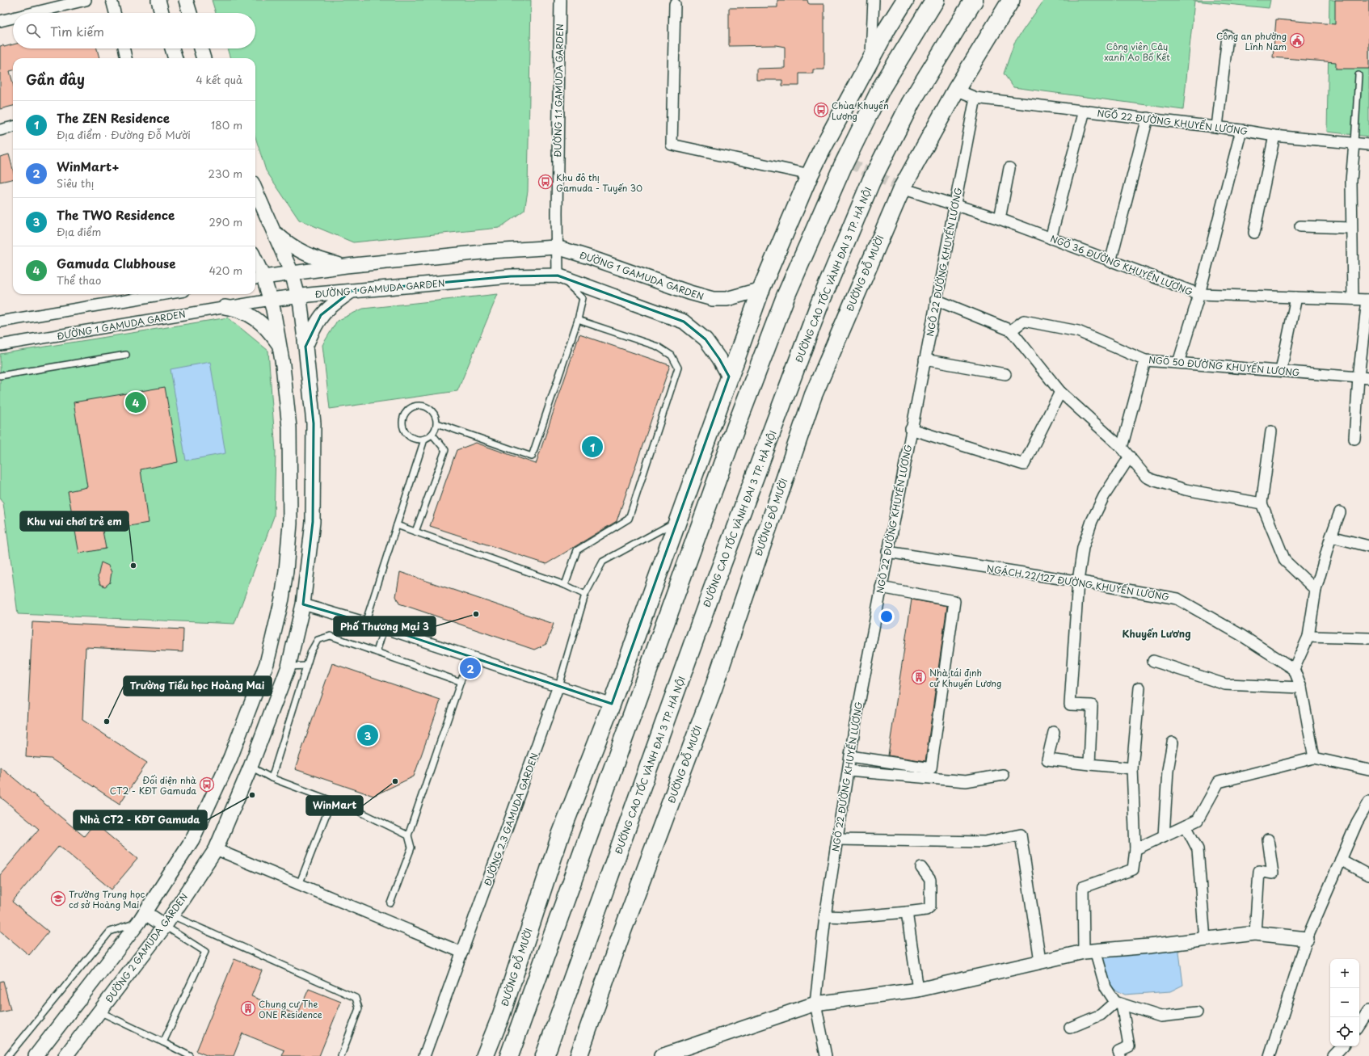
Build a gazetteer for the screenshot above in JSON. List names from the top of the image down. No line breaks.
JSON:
{"streets":{"highway":["ĐƯỜNG CAO TỐC VÀNH ĐAI 3 TP. HÀ NỘI"],"main road":["ĐƯỜNG ĐỖ MƯỜI"],"street":["ĐƯỜNG 1.1 GAMUDA GARDEN","NGÕ 22 ĐƯỜNG KHUYẾN LƯƠNG","NGÕ 36 ĐƯỜNG KHUYẾN LƯƠNG","ĐƯỜNG 1 GAMUDA GARDEN","NGÕ 50 ĐƯỜNG KHUYẾN LƯƠNG","NGÁCH 22/127 ĐƯỜNG KHUYẾN LƯƠNG","ĐƯỜNG 2.3 GAMUDA GARDEN","ĐƯỜNG 2 GAMUDA GARDEN"]},"crossings":[["ĐƯỜNG 1.1 GAMUDA GARDEN","ĐƯỜNG 1 GAMUDA GARDEN"],["NGÕ 22 ĐƯỜNG KHUYẾN LƯƠNG","NGÕ 36 ĐƯỜNG KHUYẾN LƯƠNG"],["NGÕ 22 ĐƯỜNG KHUYẾN LƯƠNG","ĐƯỜNG ĐỖ MƯỜI"],["NGÕ 22 ĐƯỜNG KHUYẾN LƯƠNG","NGÁCH 22/127 ĐƯỜNG KHUYẾN LƯƠNG"],["NGÕ 36 ĐƯỜNG KHUYẾN LƯƠNG","ĐƯỜNG ĐỖ MƯỜI"],["ĐƯỜNG ĐỖ MƯỜI","ĐƯỜNG 1 GAMUDA GARDEN"],["ĐƯỜNG 1 GAMUDA GARDEN","ĐƯỜNG 2 GAMUDA GARDEN"]],"districts":["Khuyến Lương"],"parks":["Công viên Cây xanh Ao Bồ Kết"],"places":{"public building":["Công an phường Lĩnh Nam"],"bus stop":["Chùa Khuyến Lương","Khu đô thị Gamuda - Tuyến 30","Đối diện nhà CT2 - KĐT Gamuda"],"other":["Khu vui chơi trẻ em","Phố Thương Mại 3","Trường Tiểu học Hoàng Mai","WinMart","Nhà CT2 - KĐT Gamuda"],"building":["Nhà tái định cư Khuyến Lương","Chung cư The ONE Residence"],"school or university":["Trường Trung học cơ sở Hoàng Mai"]},"page":{"search":"Tìm kiếm","heading":["Gần đây","4 kết quả"],"list":[{"mark":"1","name":"The ZEN Residence","note":"Địa điểm · Đường Đỗ Mười","value":"180 m"},{"mark":"2","name":"WinMart+","note":"Siêu thị","value":"230 m"},{"mark":"3","name":"The TWO Residence","note":"Địa điểm","value":"290 m"},{"mark":"4","name":"Gamuda Clubhouse","note":"Thể thao","value":"420 m"}],"pins":["4","1","2","3"],"map_buttons":["+","−"]}}
